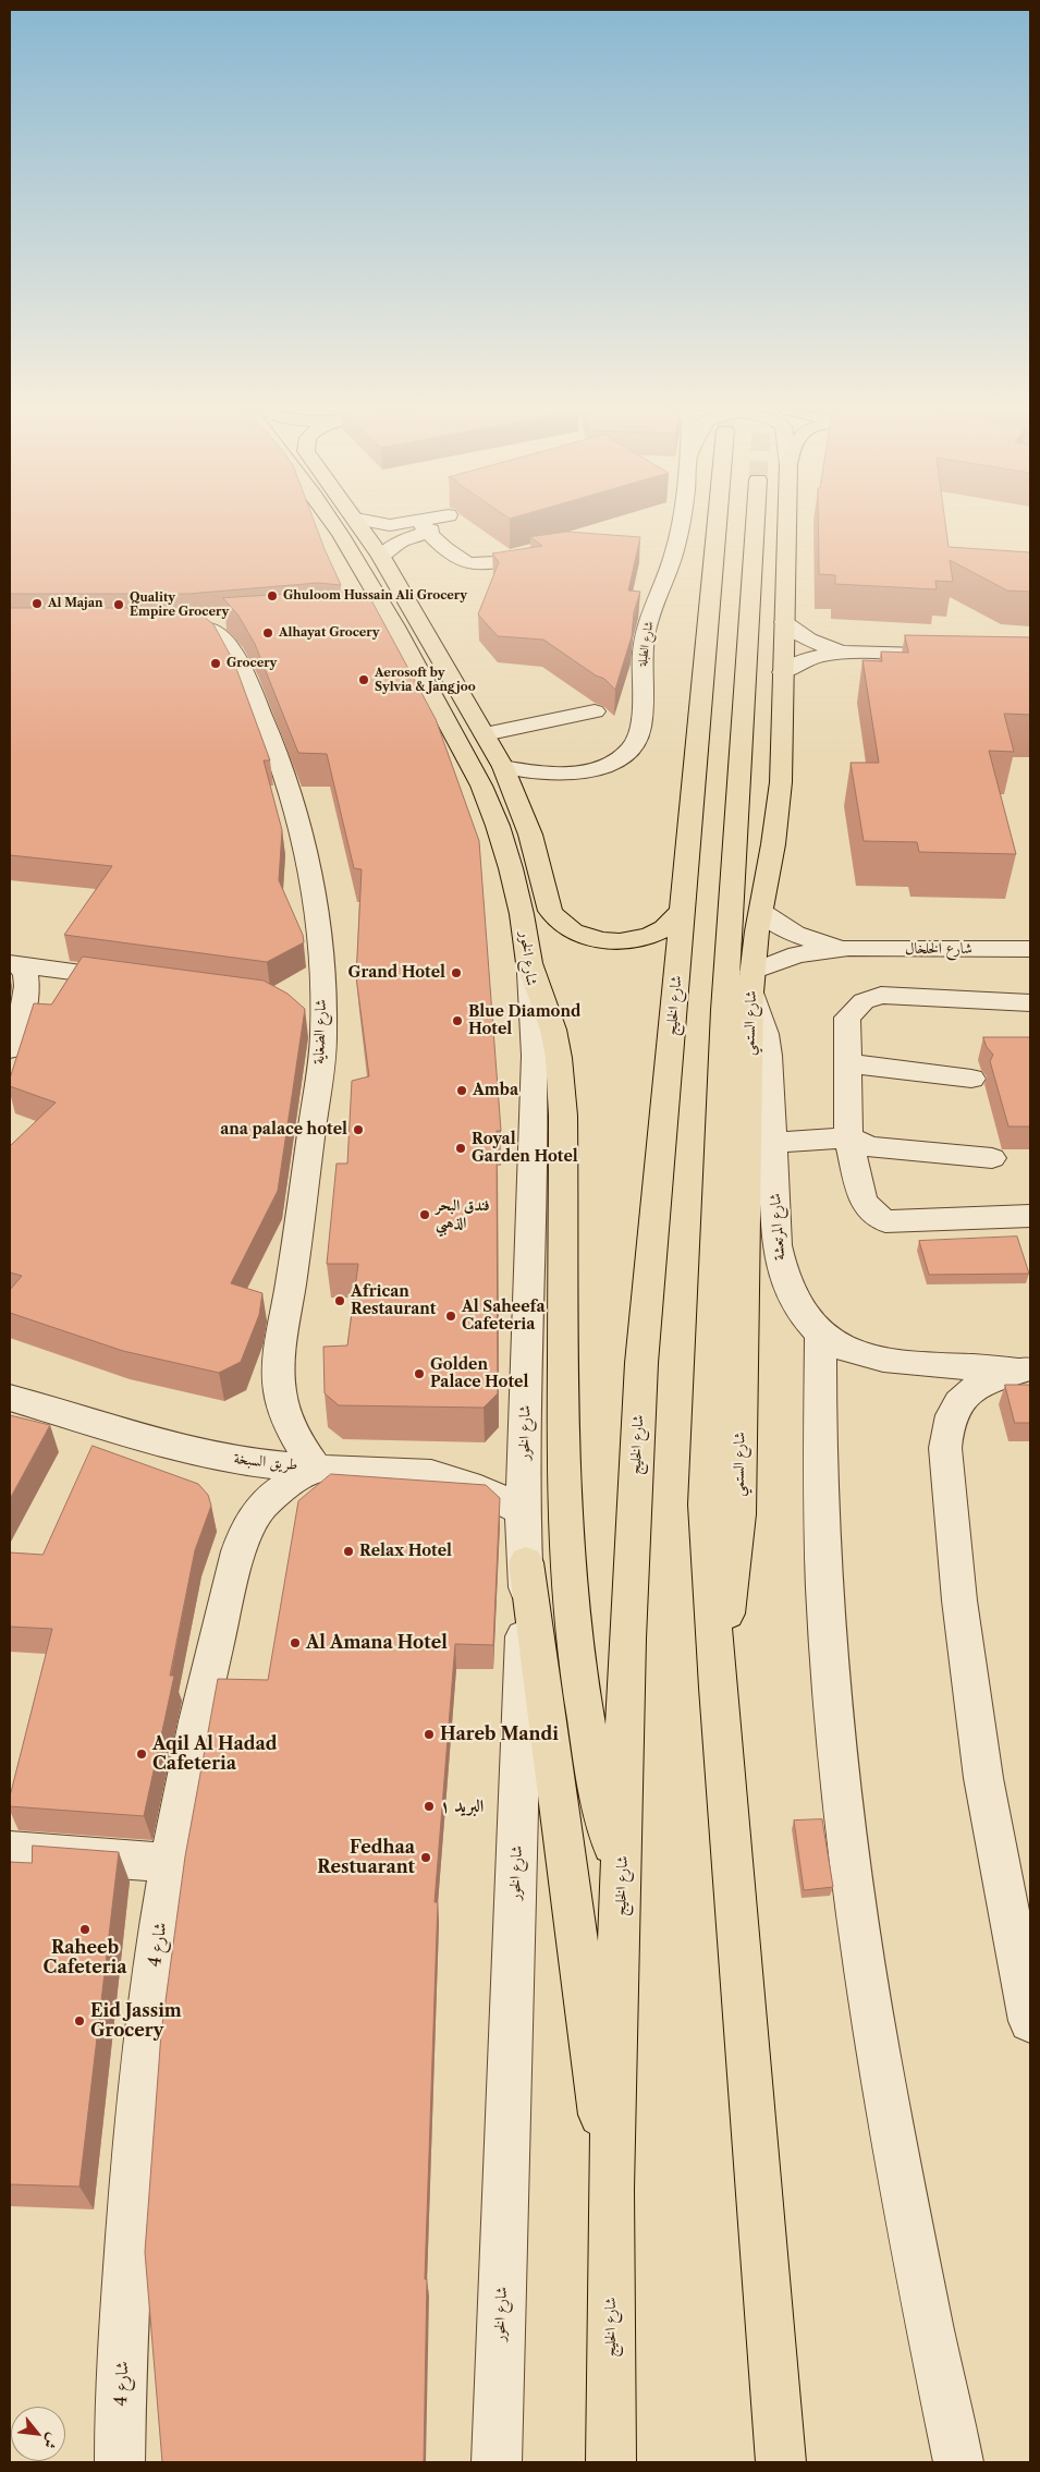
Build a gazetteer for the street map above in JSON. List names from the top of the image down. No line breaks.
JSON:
{"streets":{"main road":["شارع الخور","شارع الخليج","شارع الستمي"],"street":["شارع الطبلة","شارع الخلخال","شارع الضغاية","شارع المرتعشة","طريق السبخة","شارع 4"]},"crossings":[["شارع الخلخال","شارع الستمي"],["شارع الخلخال","شارع المرتعشة"],["شارع الخور","طريق السبخة"],["شارع الستمي","شارع المرتعشة"],["شارع الضغاية","طريق السبخة"],["شارع الضغاية","شارع 4"],["طريق السبخة","شارع 4"]],"places":["Ghuloom Hussain Ali Grocery","Al Majan","Quality Empire Grocery","Alhayat Grocery","Grocery","Aerosoft by Sylvia & Jangjoo","Grand Hotel","Blue Diamond Hotel","Amba","ana palace hotel","Royal Garden Hotel","فندق البحر الذهبي","African Restaurant","Al Saheefa Cafeteria","Golden Palace Hotel","Relax Hotel","Al Amana Hotel","Hareb Mandi","Aqil Al Hadad Cafeteria","البريد ١","Fedhaa Restuarant","Raheeb Cafeteria","Eid Jassim Grocery"],"north":"bottom right"}
